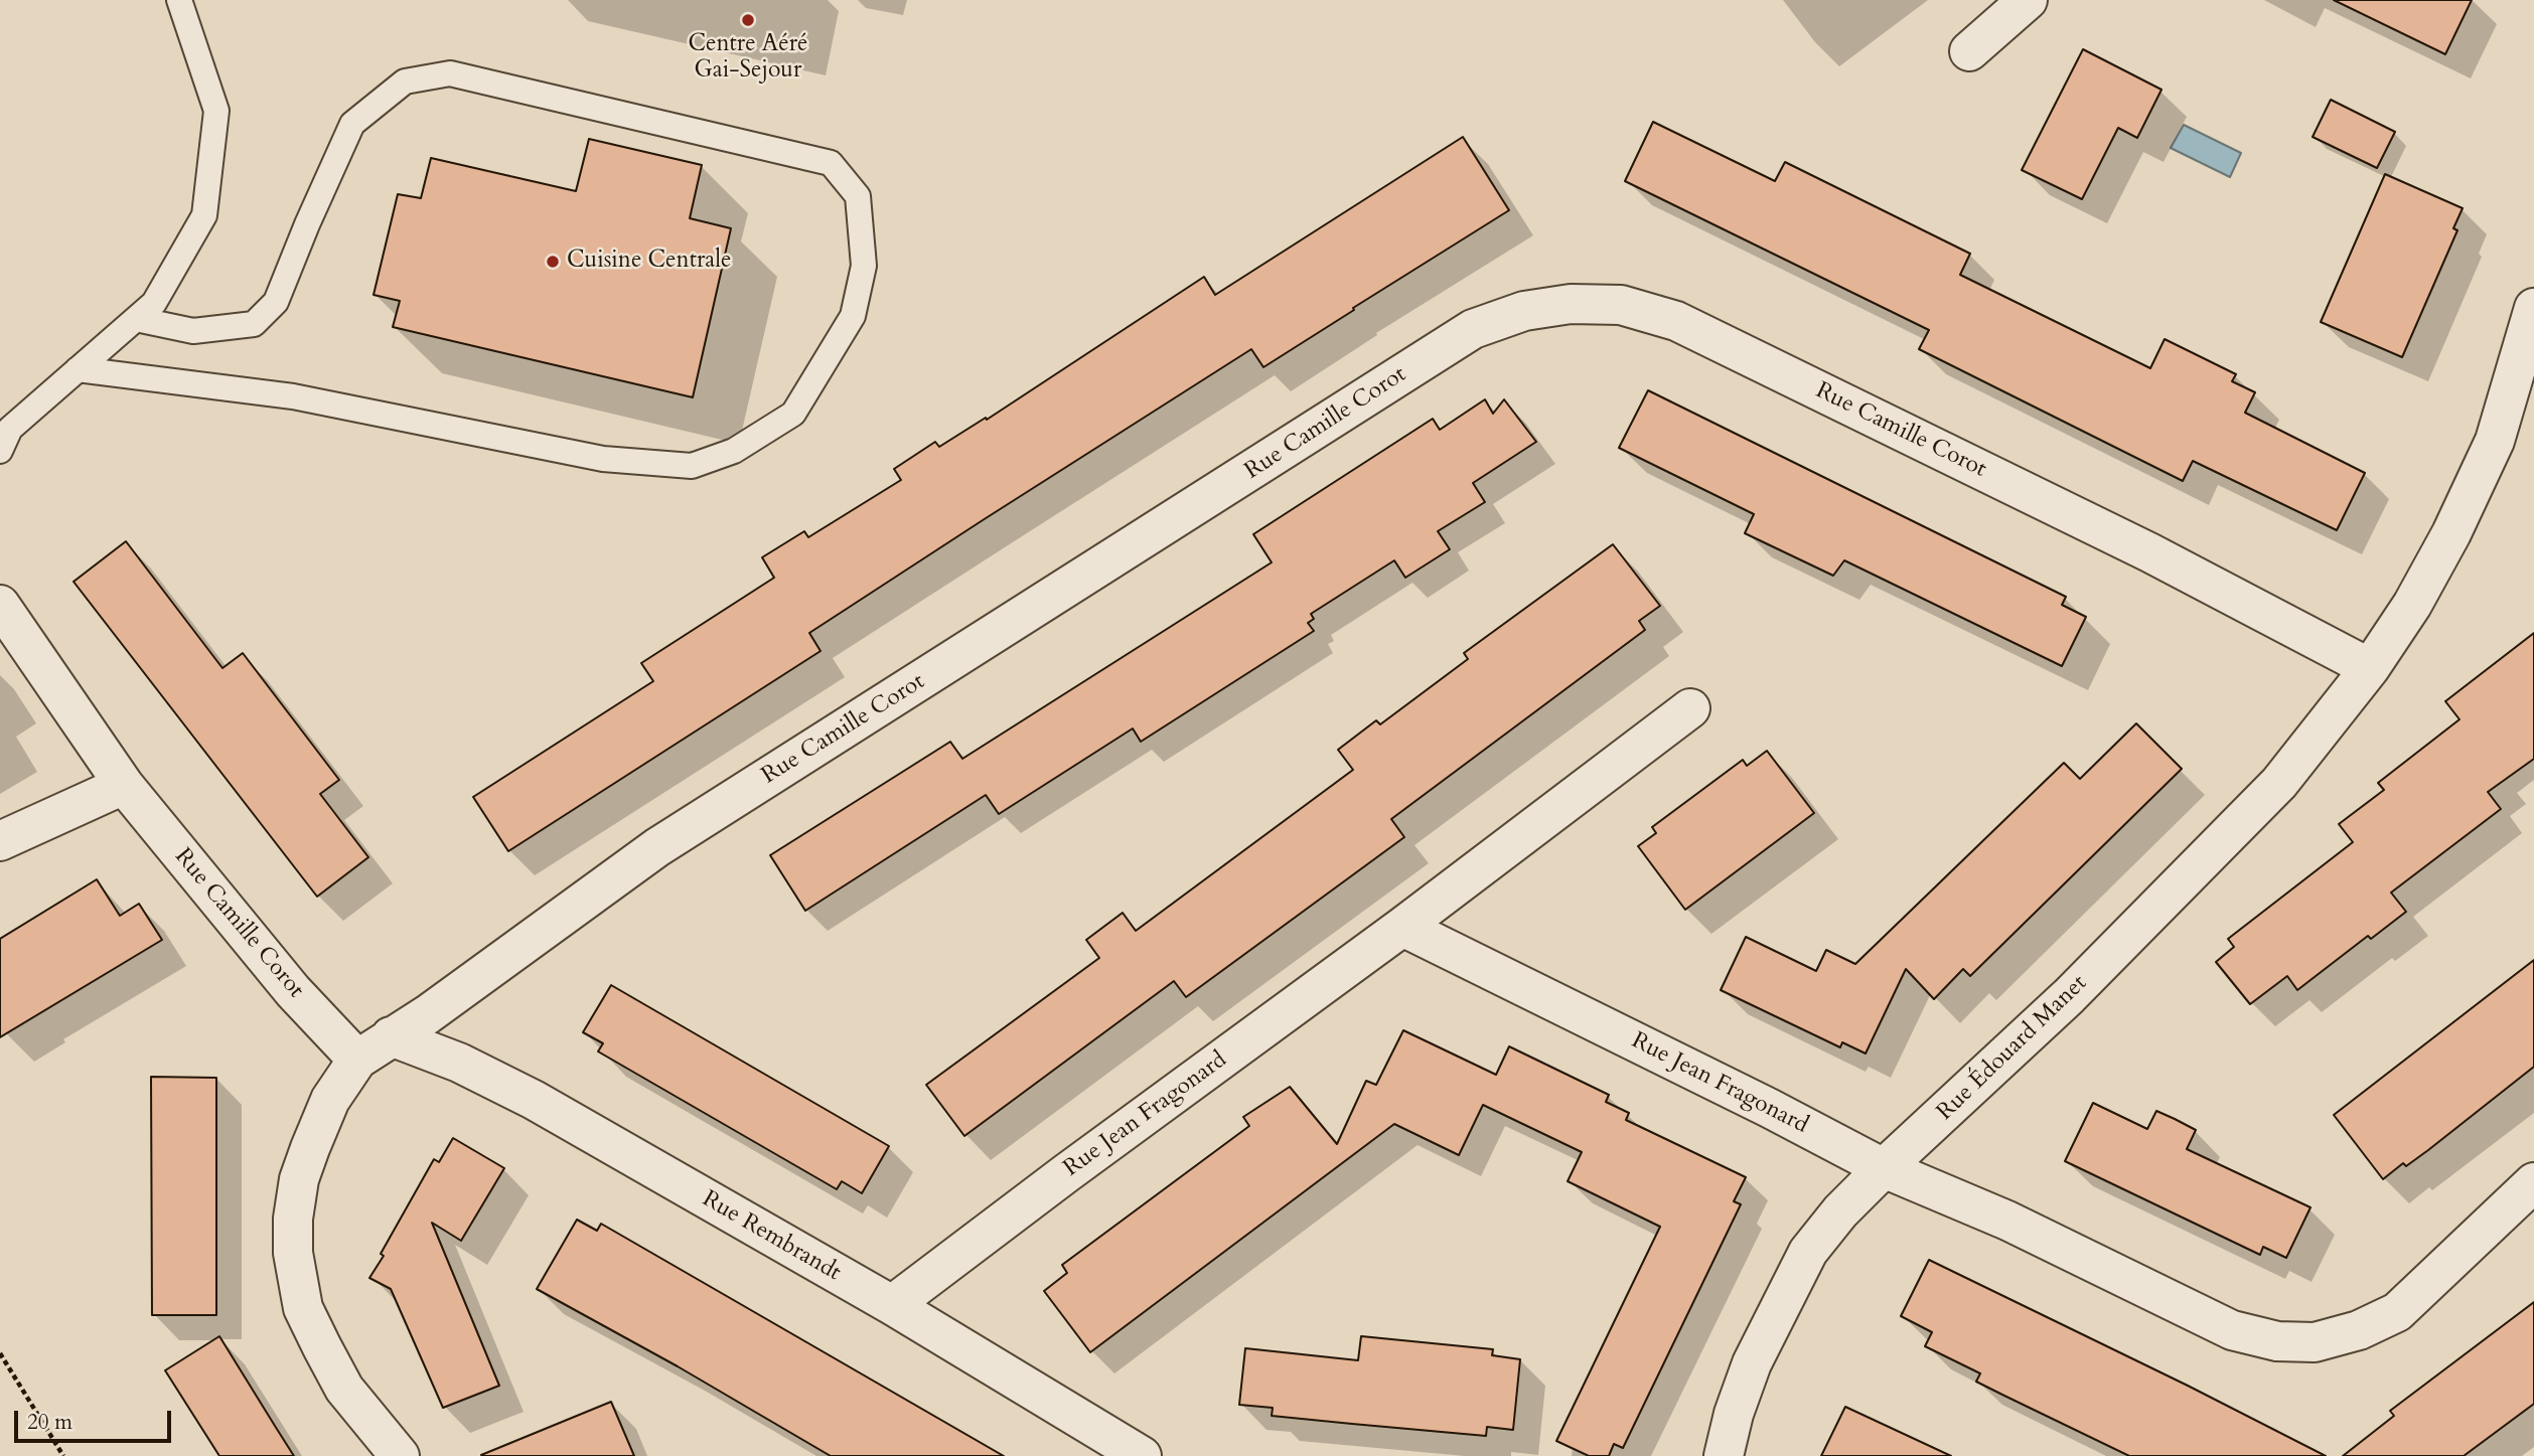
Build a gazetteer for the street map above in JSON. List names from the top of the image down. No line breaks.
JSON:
{"streets":{"street":["Rue Camille Corot","Rue Édouard Manet","Rue Jean Fragonard","Rue Rembrandt"]},"crossings":[["Rue Camille Corot","Rue Édouard Manet"],["Rue Camille Corot","Rue Rembrandt"],["Rue Édouard Manet","Rue Jean Fragonard"],["Rue Jean Fragonard","Rue Rembrandt"]],"places":["Centre Aéré Gai-Sejour","Cuisine Centrale"],"scale_bar":"20 m"}
